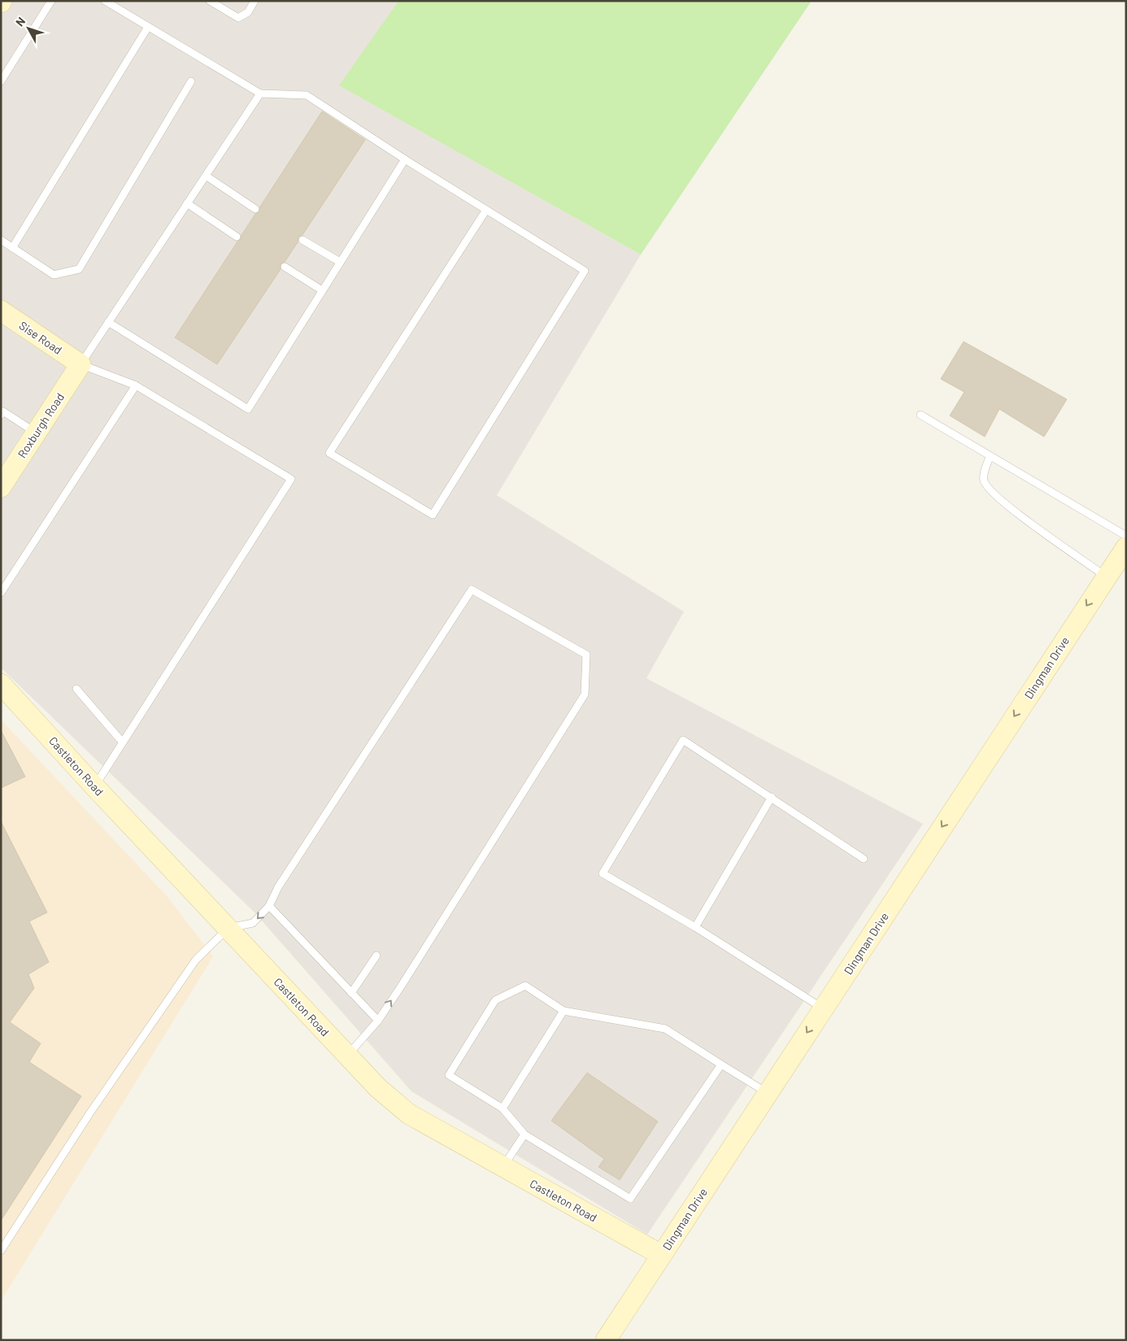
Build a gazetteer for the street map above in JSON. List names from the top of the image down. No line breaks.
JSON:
{"streets":{"street":["Sise Road","Roxburgh Road","Dingman Drive","Castleton Road"]},"crossings":[["Sise Road","Roxburgh Road"],["Dingman Drive","Castleton Road"]],"one_way":["Dingman Drive"],"north":"top left"}
